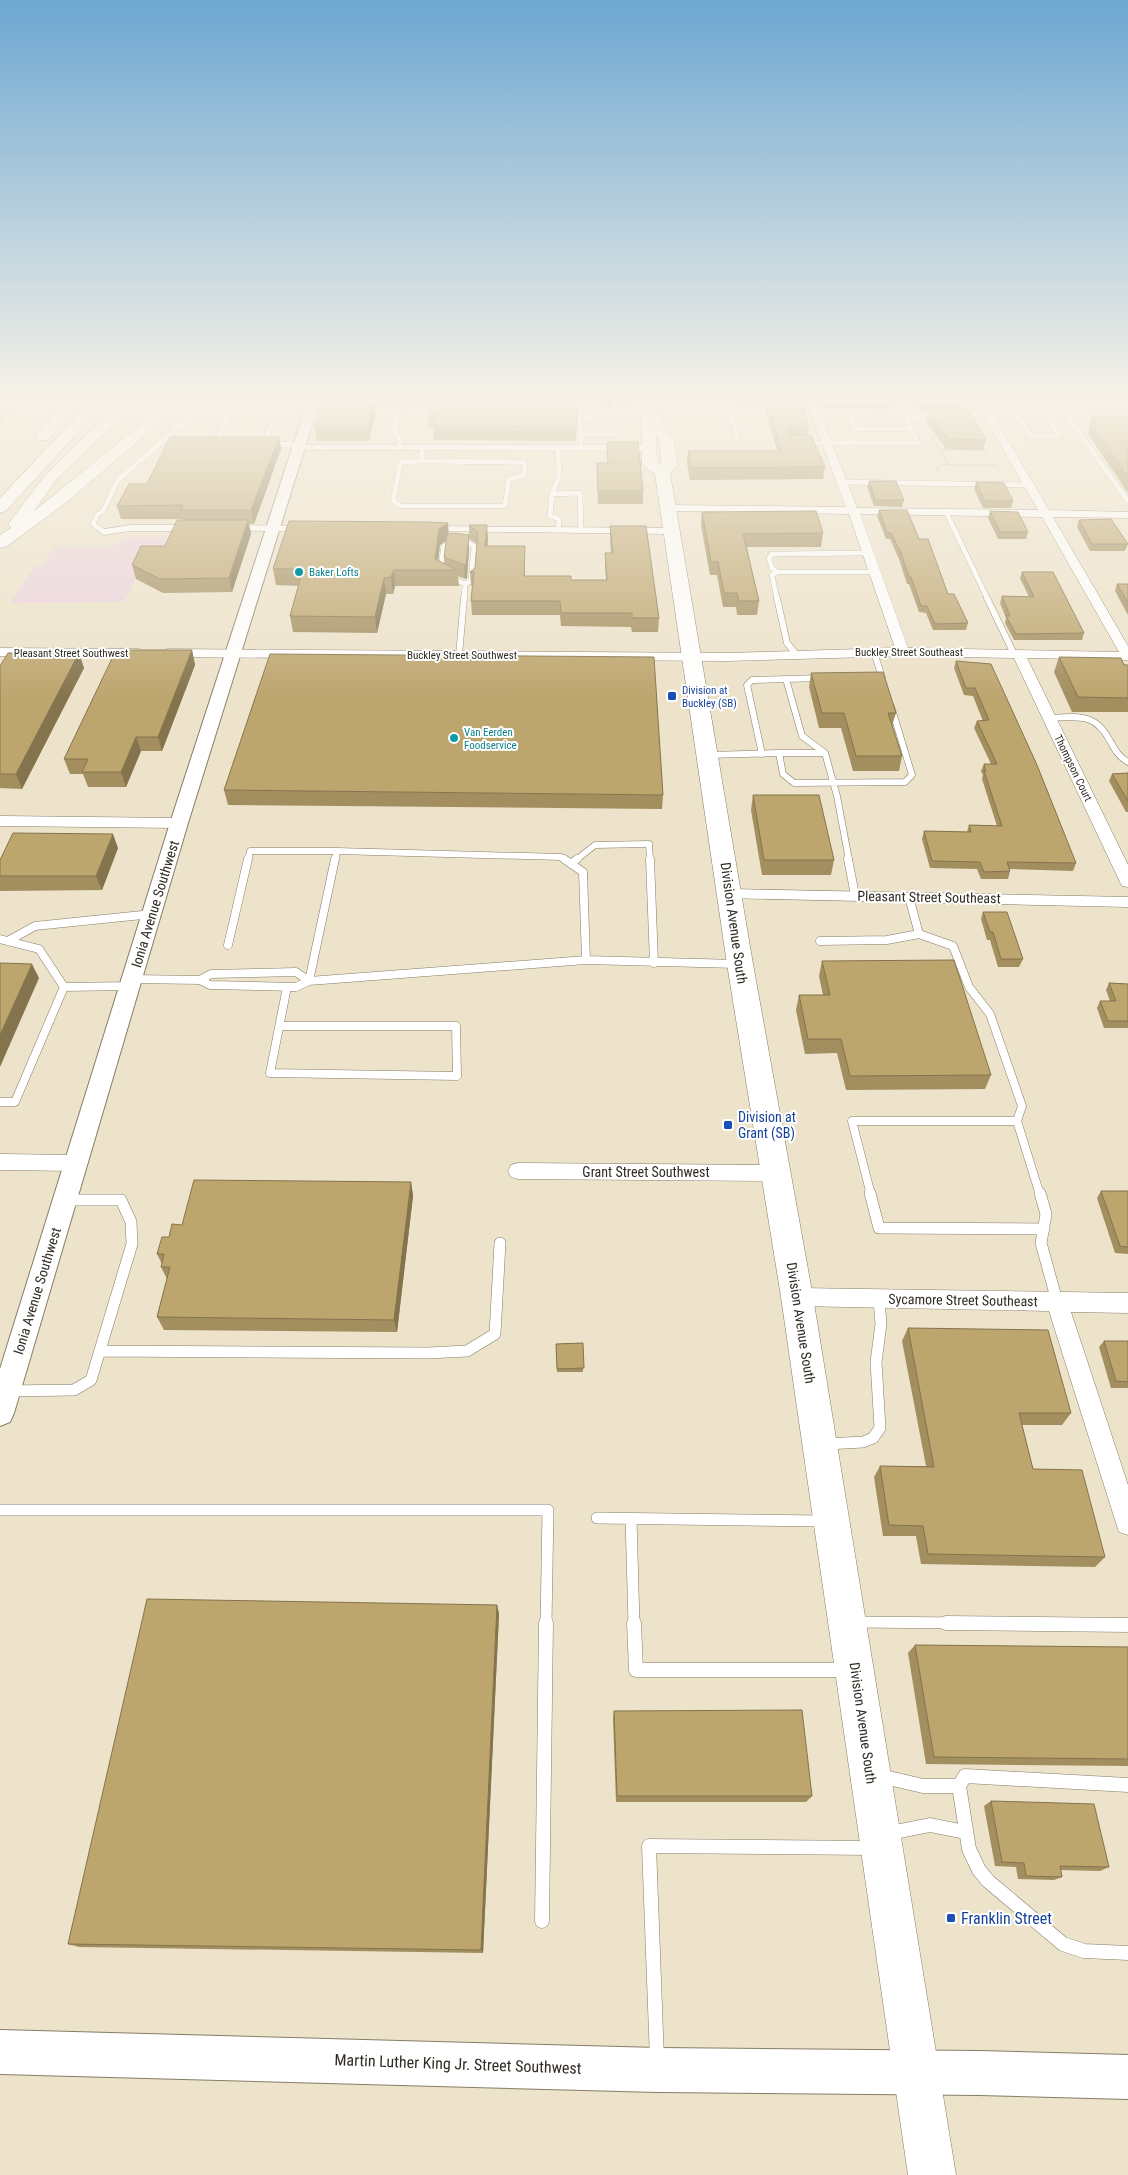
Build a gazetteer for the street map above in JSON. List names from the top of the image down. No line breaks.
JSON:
{"streets":{"main road":["Division Avenue South","Martin Luther King Jr. Street Southwest"],"street":["Buckley Street Southeast","Pleasant Street Southwest","Buckley Street Southwest","Thompson Court","Pleasant Street Southeast","Ionia Avenue Southwest","Grant Street Southwest","Sycamore Street Southeast"]},"crossings":[["Buckley Street Southeast","Buckley Street Southwest"],["Buckley Street Southeast","Thompson Court"],["Buckley Street Southeast","Division Avenue South"],["Pleasant Street Southwest","Buckley Street Southwest"],["Pleasant Street Southwest","Ionia Avenue Southwest"],["Buckley Street Southwest","Ionia Avenue Southwest"],["Buckley Street Southwest","Division Avenue South"],["Pleasant Street Southeast","Division Avenue South"],["Division Avenue South","Grant Street Southwest"],["Division Avenue South","Sycamore Street Southeast"],["Division Avenue South","Martin Luther King Jr. Street Southwest"]],"places":{"other":["Baker Lofts","Van Eerden Foodservice"],"transit":["Division at Buckley (SB)","Division at Grant (SB)","Franklin Street"]}}
